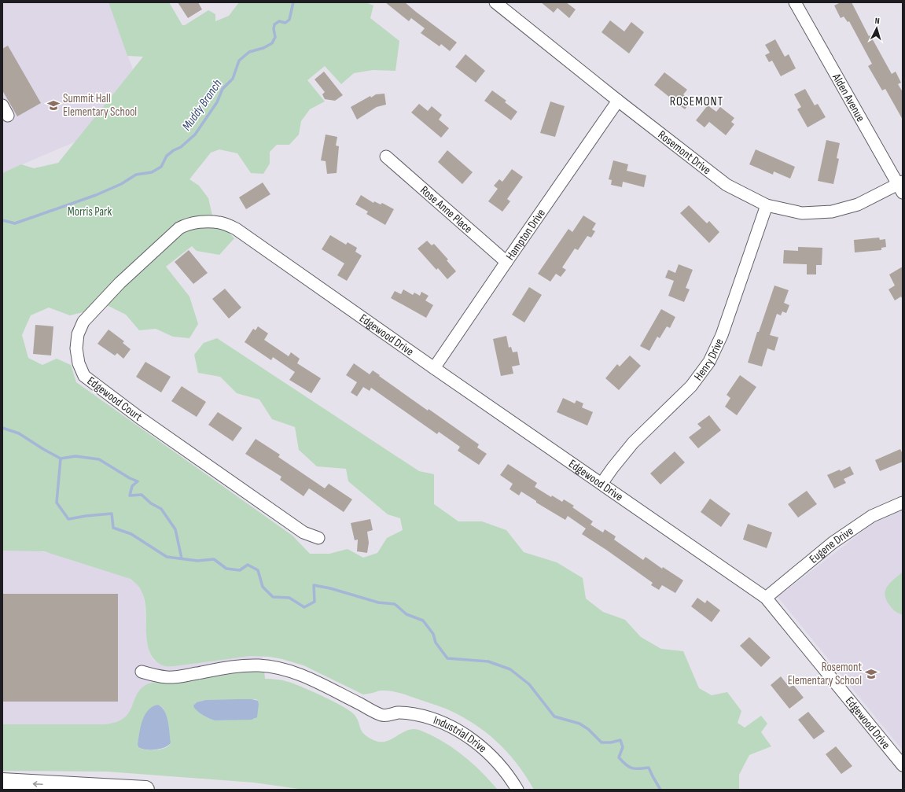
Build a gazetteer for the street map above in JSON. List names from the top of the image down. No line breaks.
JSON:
{"streets":{"street":["Alden Avenue","Rosemont Drive","Rose Anne Place","Hampton Drive","Edgewood Drive","Henry Drive","Edgewood Court","Eugene Drive","Industrial Drive"]},"crossings":[["Alden Avenue","Rosemont Drive"],["Rosemont Drive","Hampton Drive"],["Rosemont Drive","Henry Drive"],["Rose Anne Place","Hampton Drive"],["Hampton Drive","Edgewood Drive"],["Edgewood Drive","Henry Drive"],["Edgewood Drive","Edgewood Court"],["Edgewood Drive","Eugene Drive"]],"districts":["ROSEMONT"],"water":["Muddy Branch"],"parks":["Morris Park"],"places":{"school or university":["Summit Hall Elementary School","Rosemont Elementary School"]},"north":"top"}
